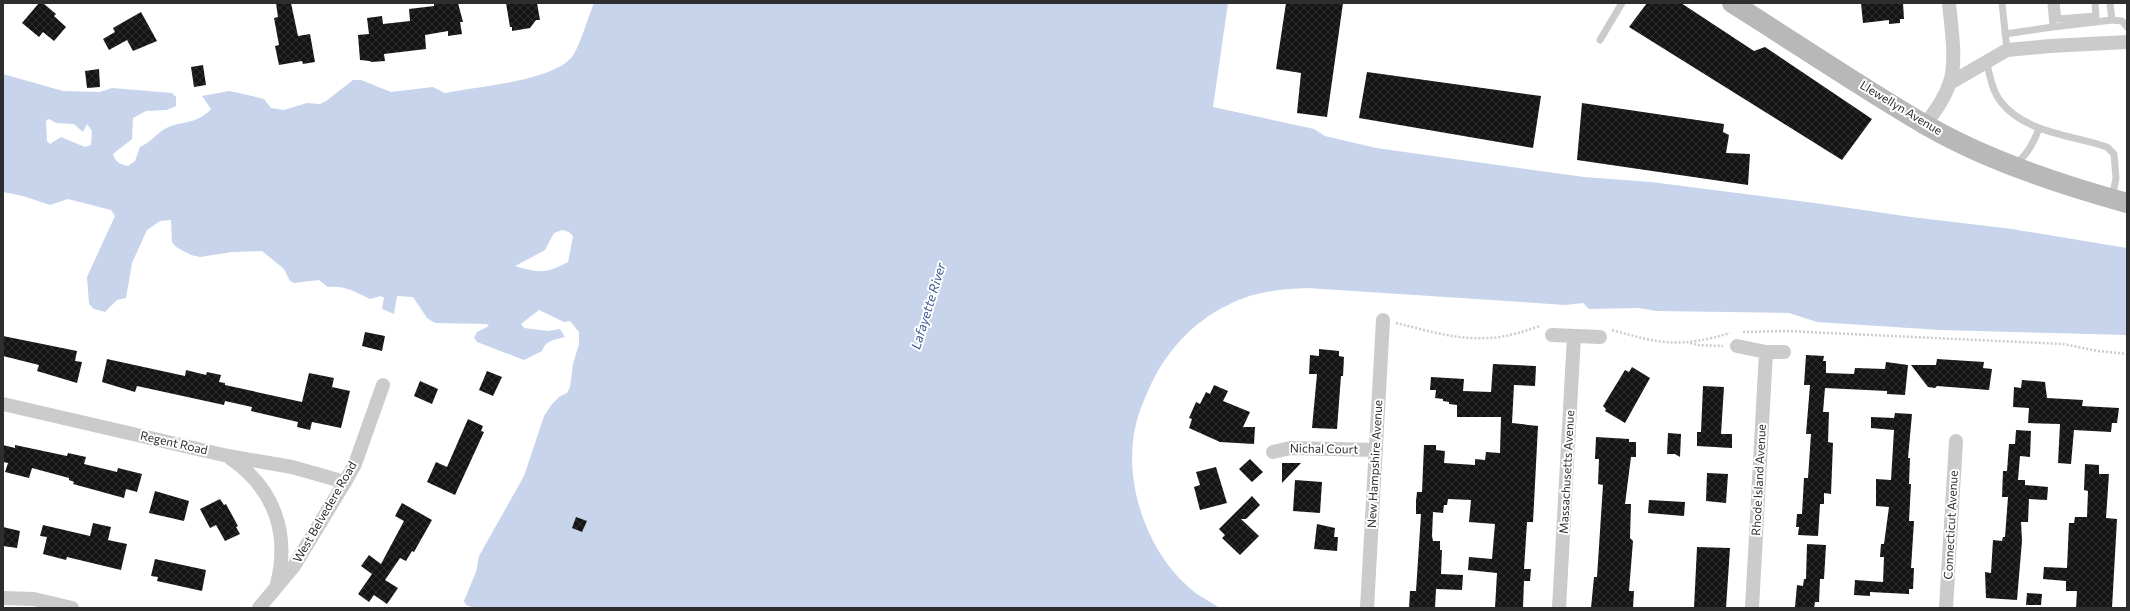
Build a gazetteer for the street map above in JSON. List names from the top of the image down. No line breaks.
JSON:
{"streets":{"street":["Llewellyn Avenue","Regent Road","Nichal Court","New Hampshire Avenue","Massachusetts Avenue","Rhode Island Avenue","West Belvedere Road","Connecticut Avenue"]},"crossings":[["Regent Road","West Belvedere Road"],["Nichal Court","New Hampshire Avenue"]],"water":["Lafayette River"]}
